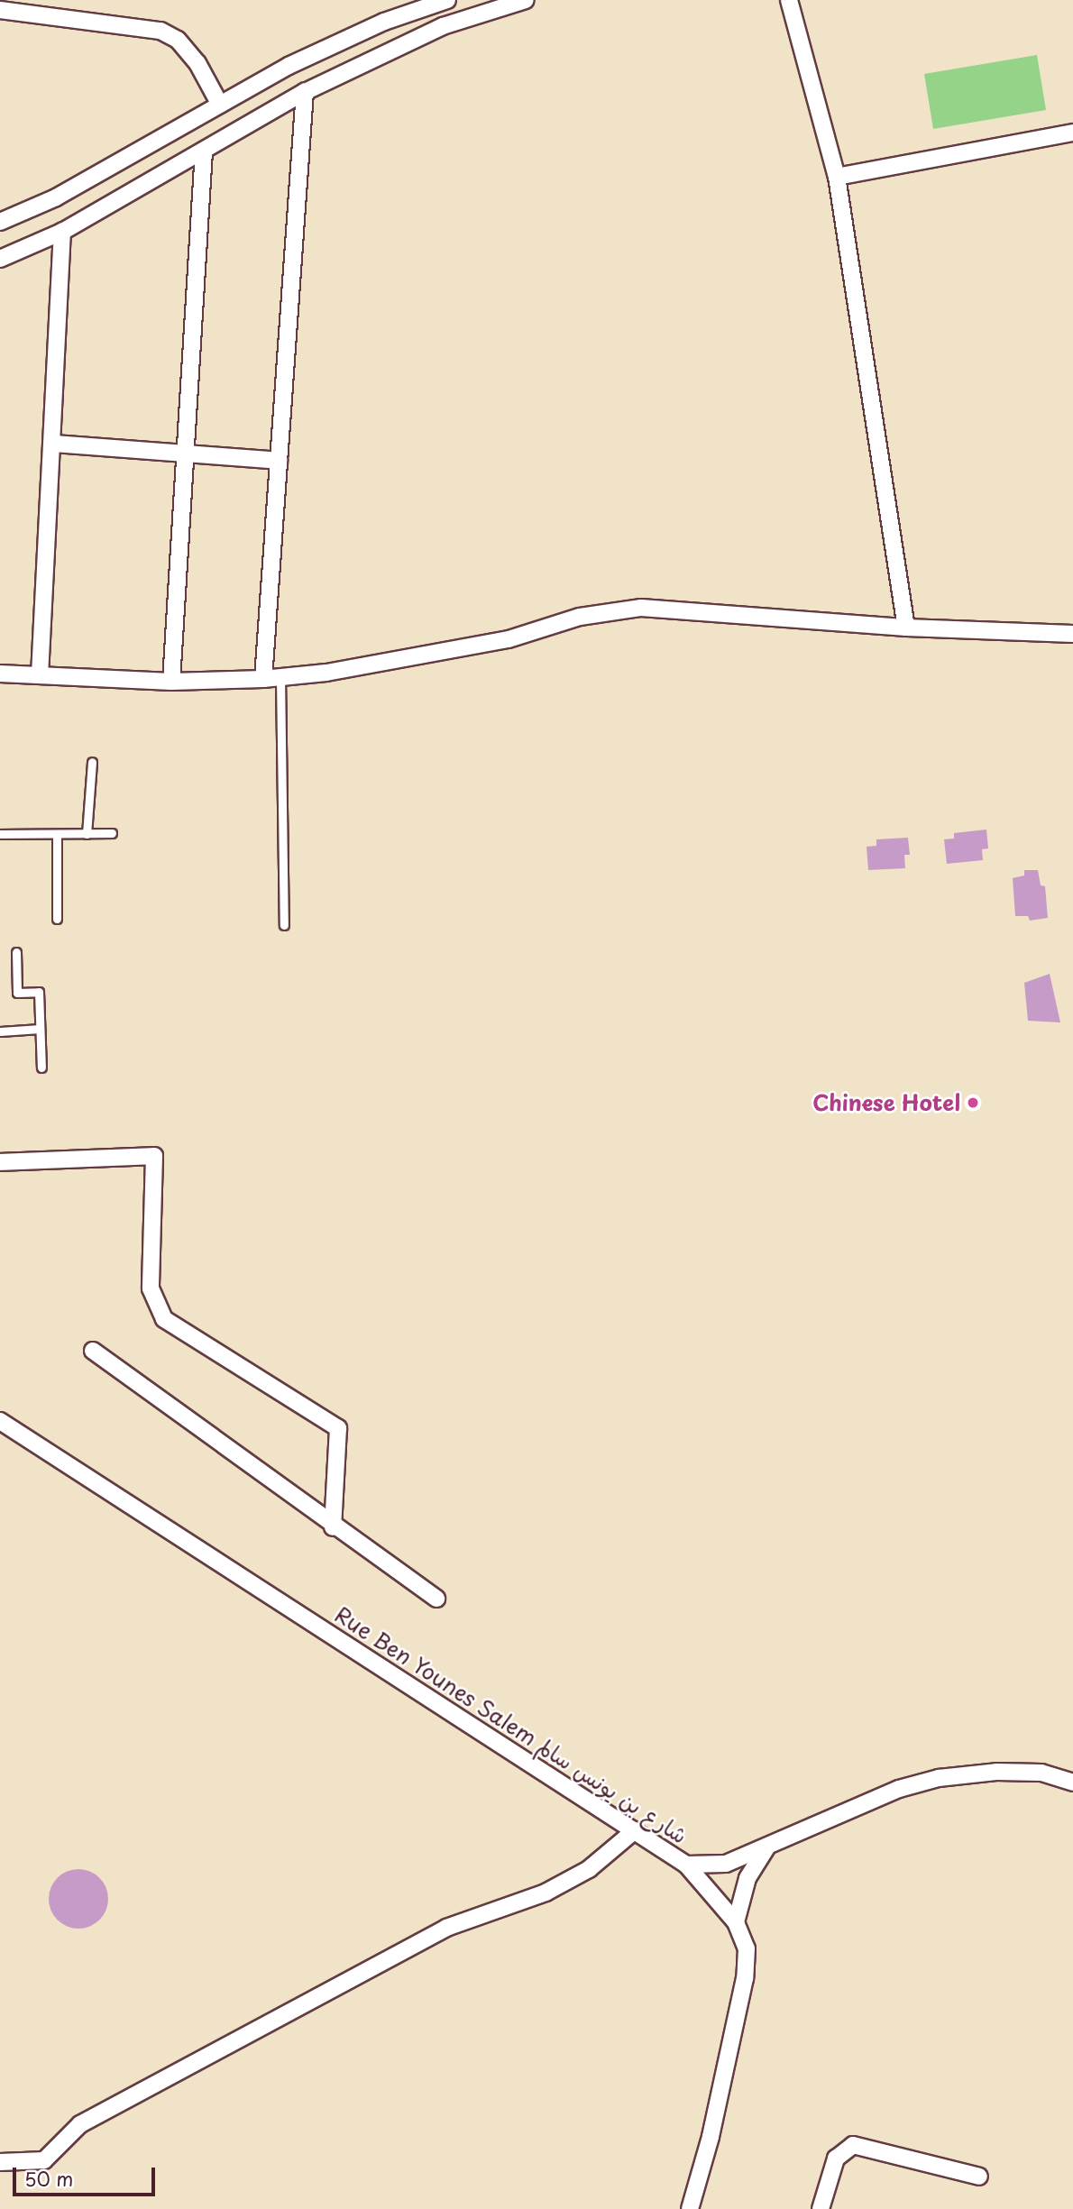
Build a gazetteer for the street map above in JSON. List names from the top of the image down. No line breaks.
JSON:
{"streets":{"street":["Rue Ben Younes Salem شارع بن يونس سالم"]},"places":["Chinese Hotel"],"scale_bar":"50 m"}
